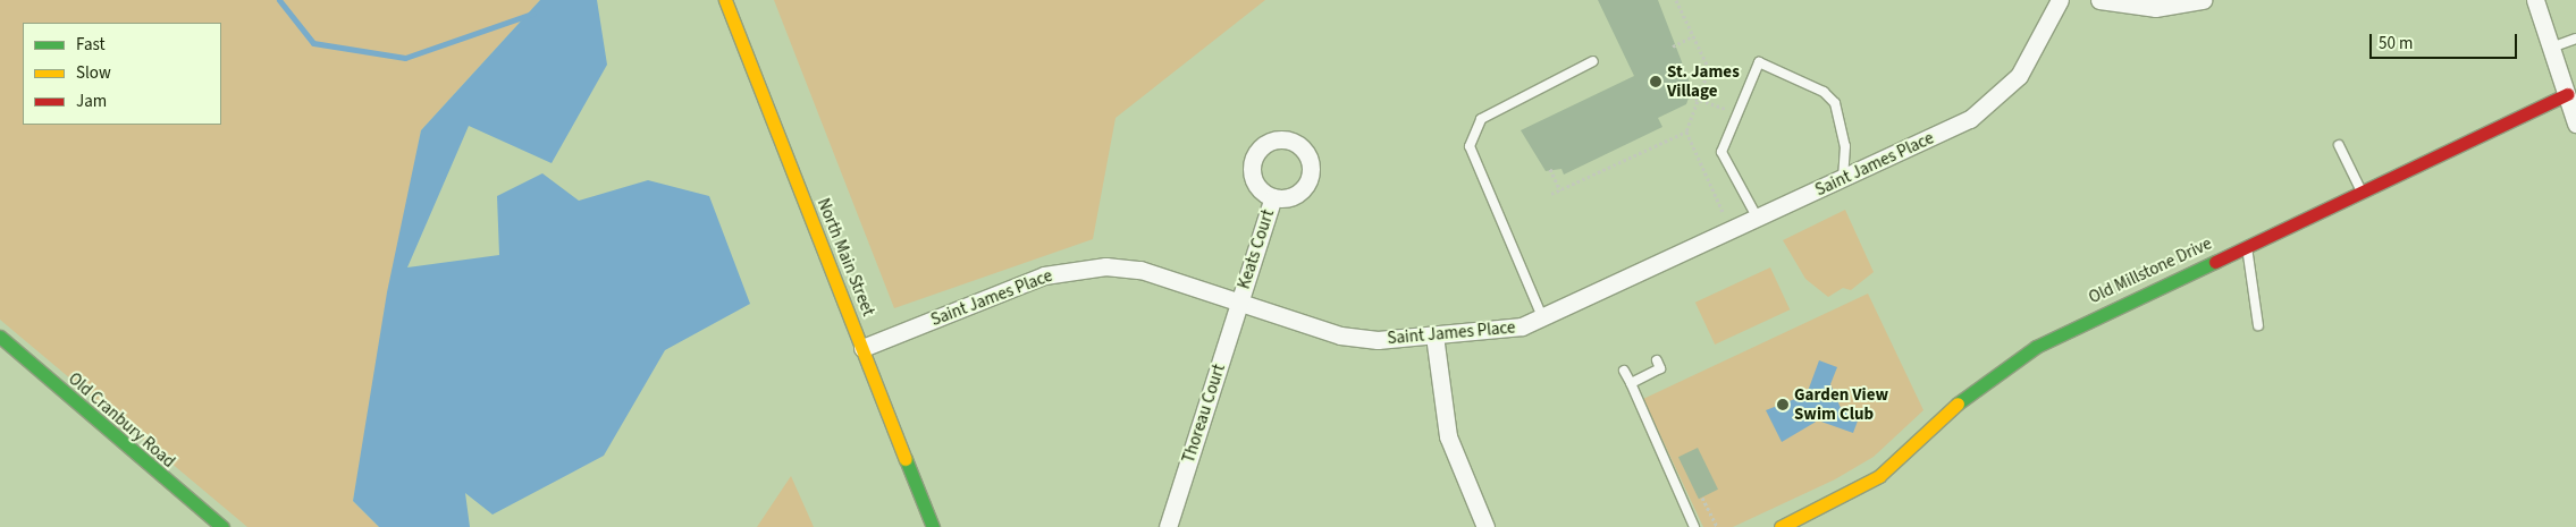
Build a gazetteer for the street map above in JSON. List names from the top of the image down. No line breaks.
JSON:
{"streets":{"street":["Saint James Place","Keats Court","North Main Street","Old Millstone Drive","Thoreau Court","Old Cranbury Road"]},"crossings":[["Saint James Place","Keats Court"],["Saint James Place","North Main Street"],["Saint James Place","Thoreau Court"],["Keats Court","Thoreau Court"]],"places":["St. James Village","Garden View Swim Club"],"legend":["Fast","Slow","Jam"],"scale_bar":"50 m"}
